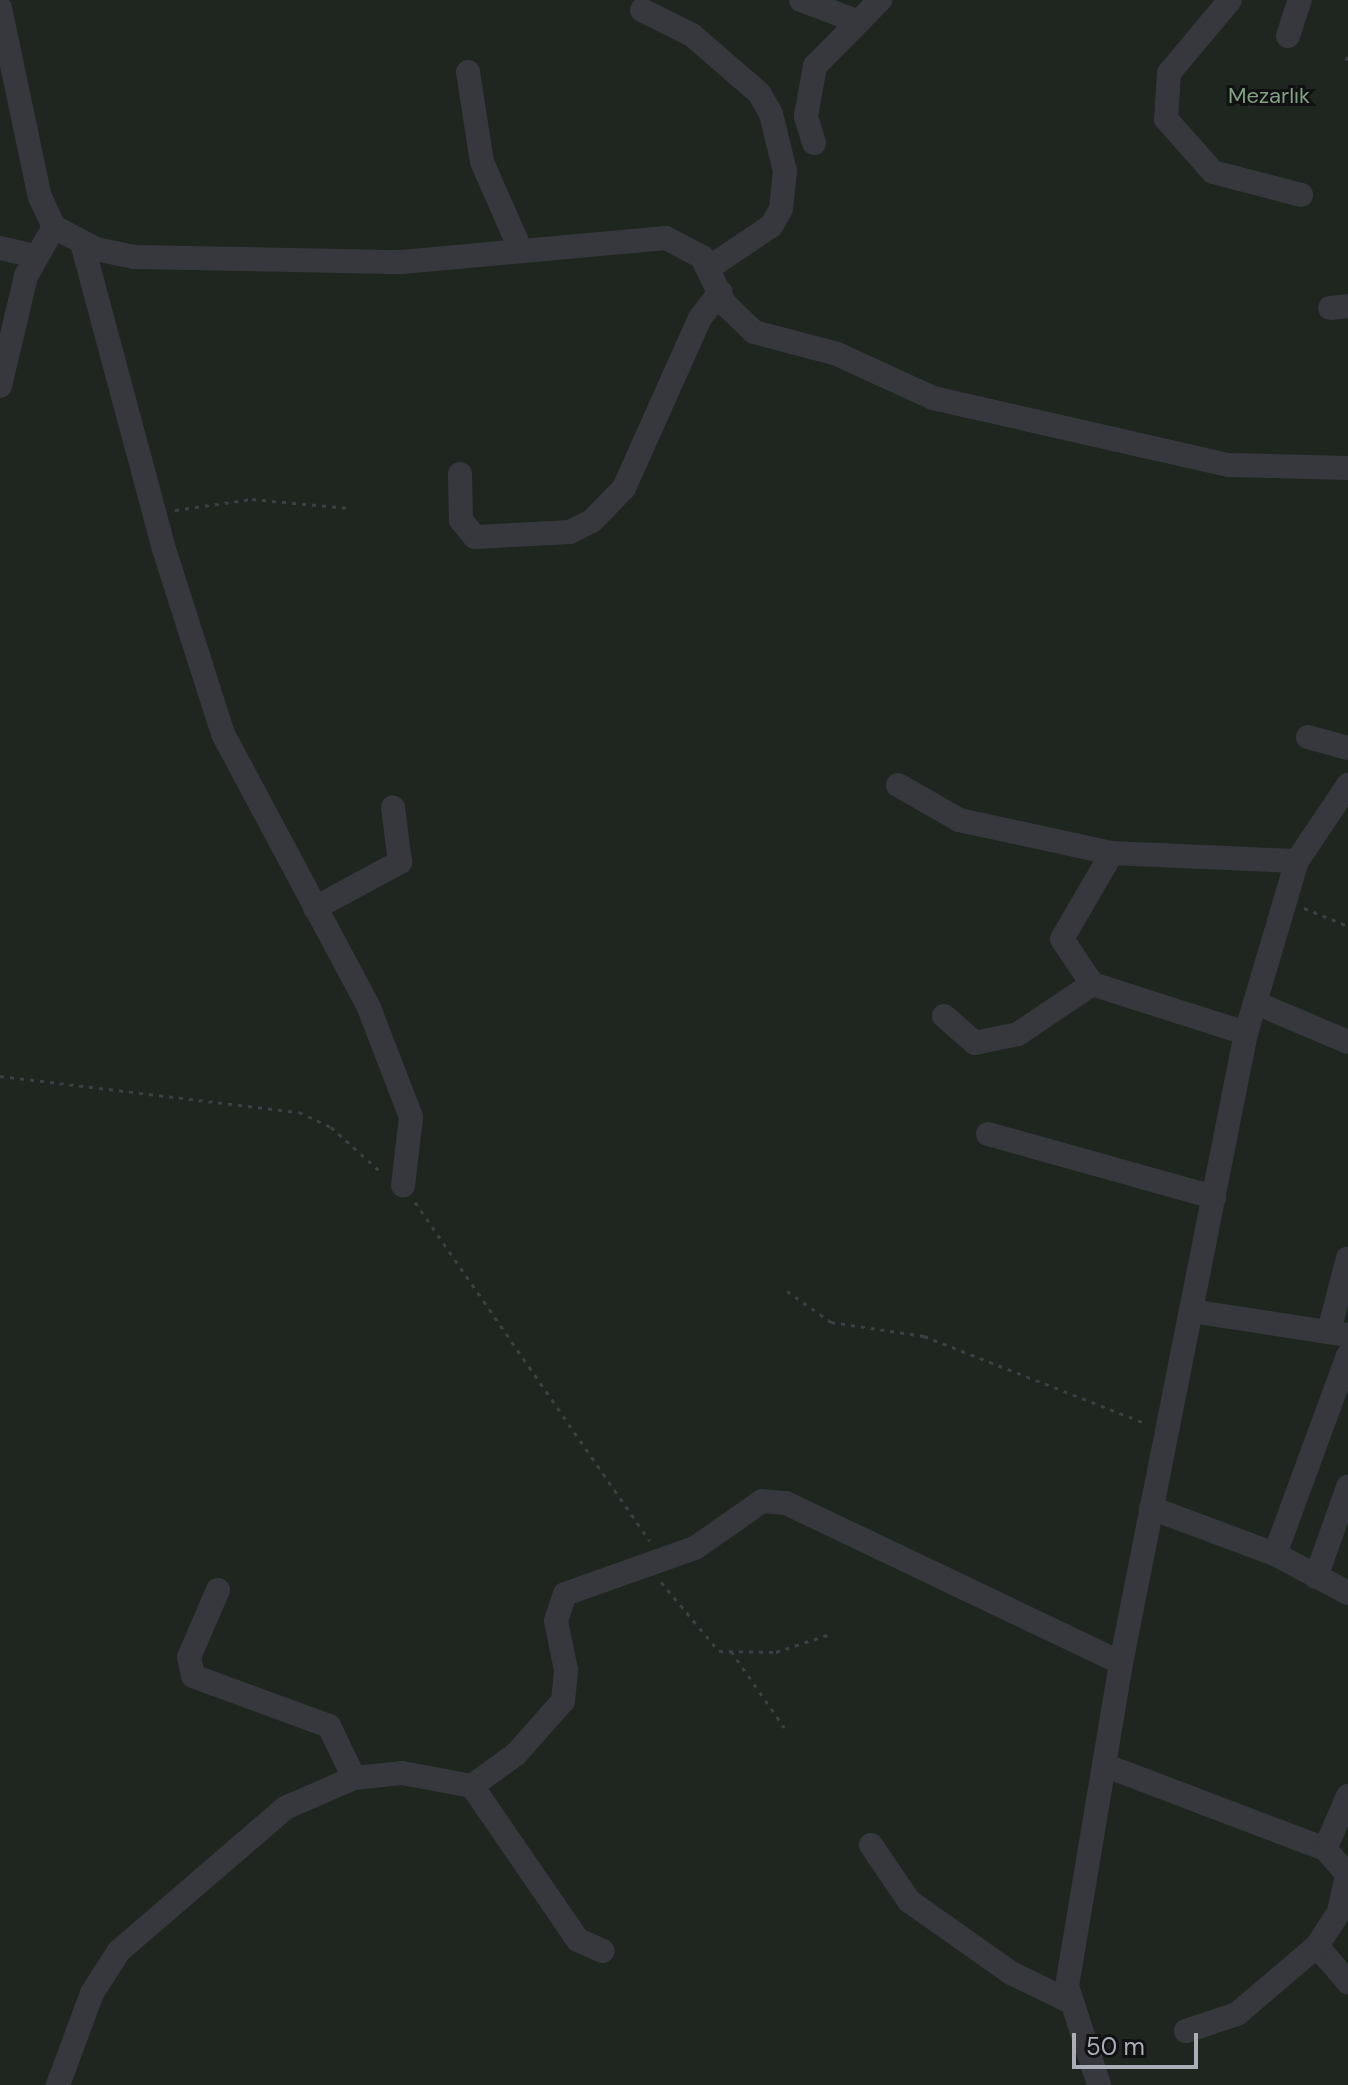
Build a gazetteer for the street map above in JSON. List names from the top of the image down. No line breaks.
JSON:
{"parks":["Mezarlık"],"scale_bar":"50 m"}
